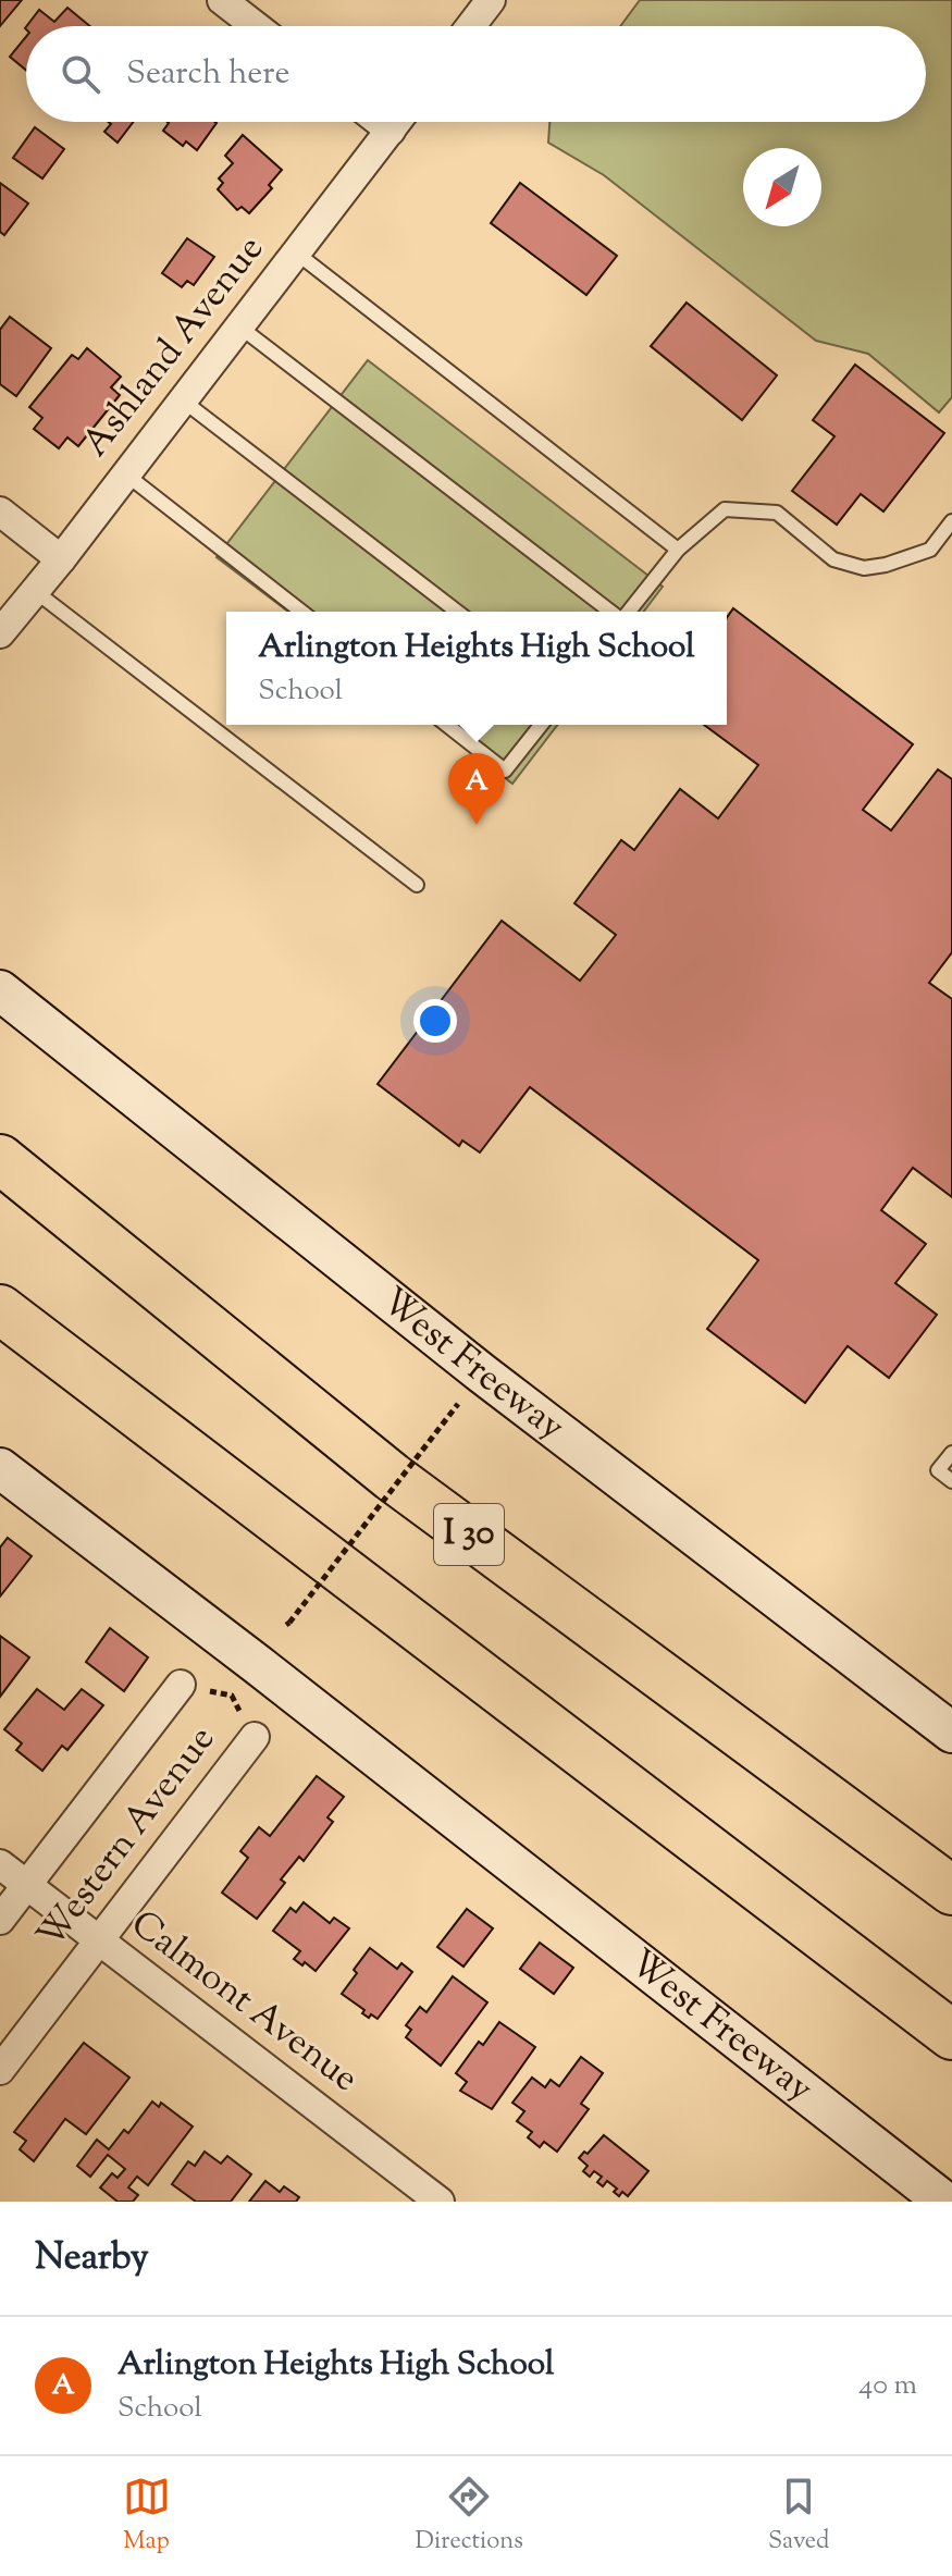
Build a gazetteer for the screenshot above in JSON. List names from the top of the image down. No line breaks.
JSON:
{"streets":{"highway":["I 30"],"main road":["West Freeway"],"street":["Ashland Avenue","Western Avenue","Calmont Avenue"]},"crossings":[["Western Avenue","Calmont Avenue"]],"north":"bottom left","page":{"search":"Search here","popup":["Arlington Heights High School","School"],"pins":"A","heading":"Nearby","list":[{"mark":"A","name":"Arlington Heights High School","note":"School","value":"40 m"}],"nav":["Map","Directions","Saved"]}}
